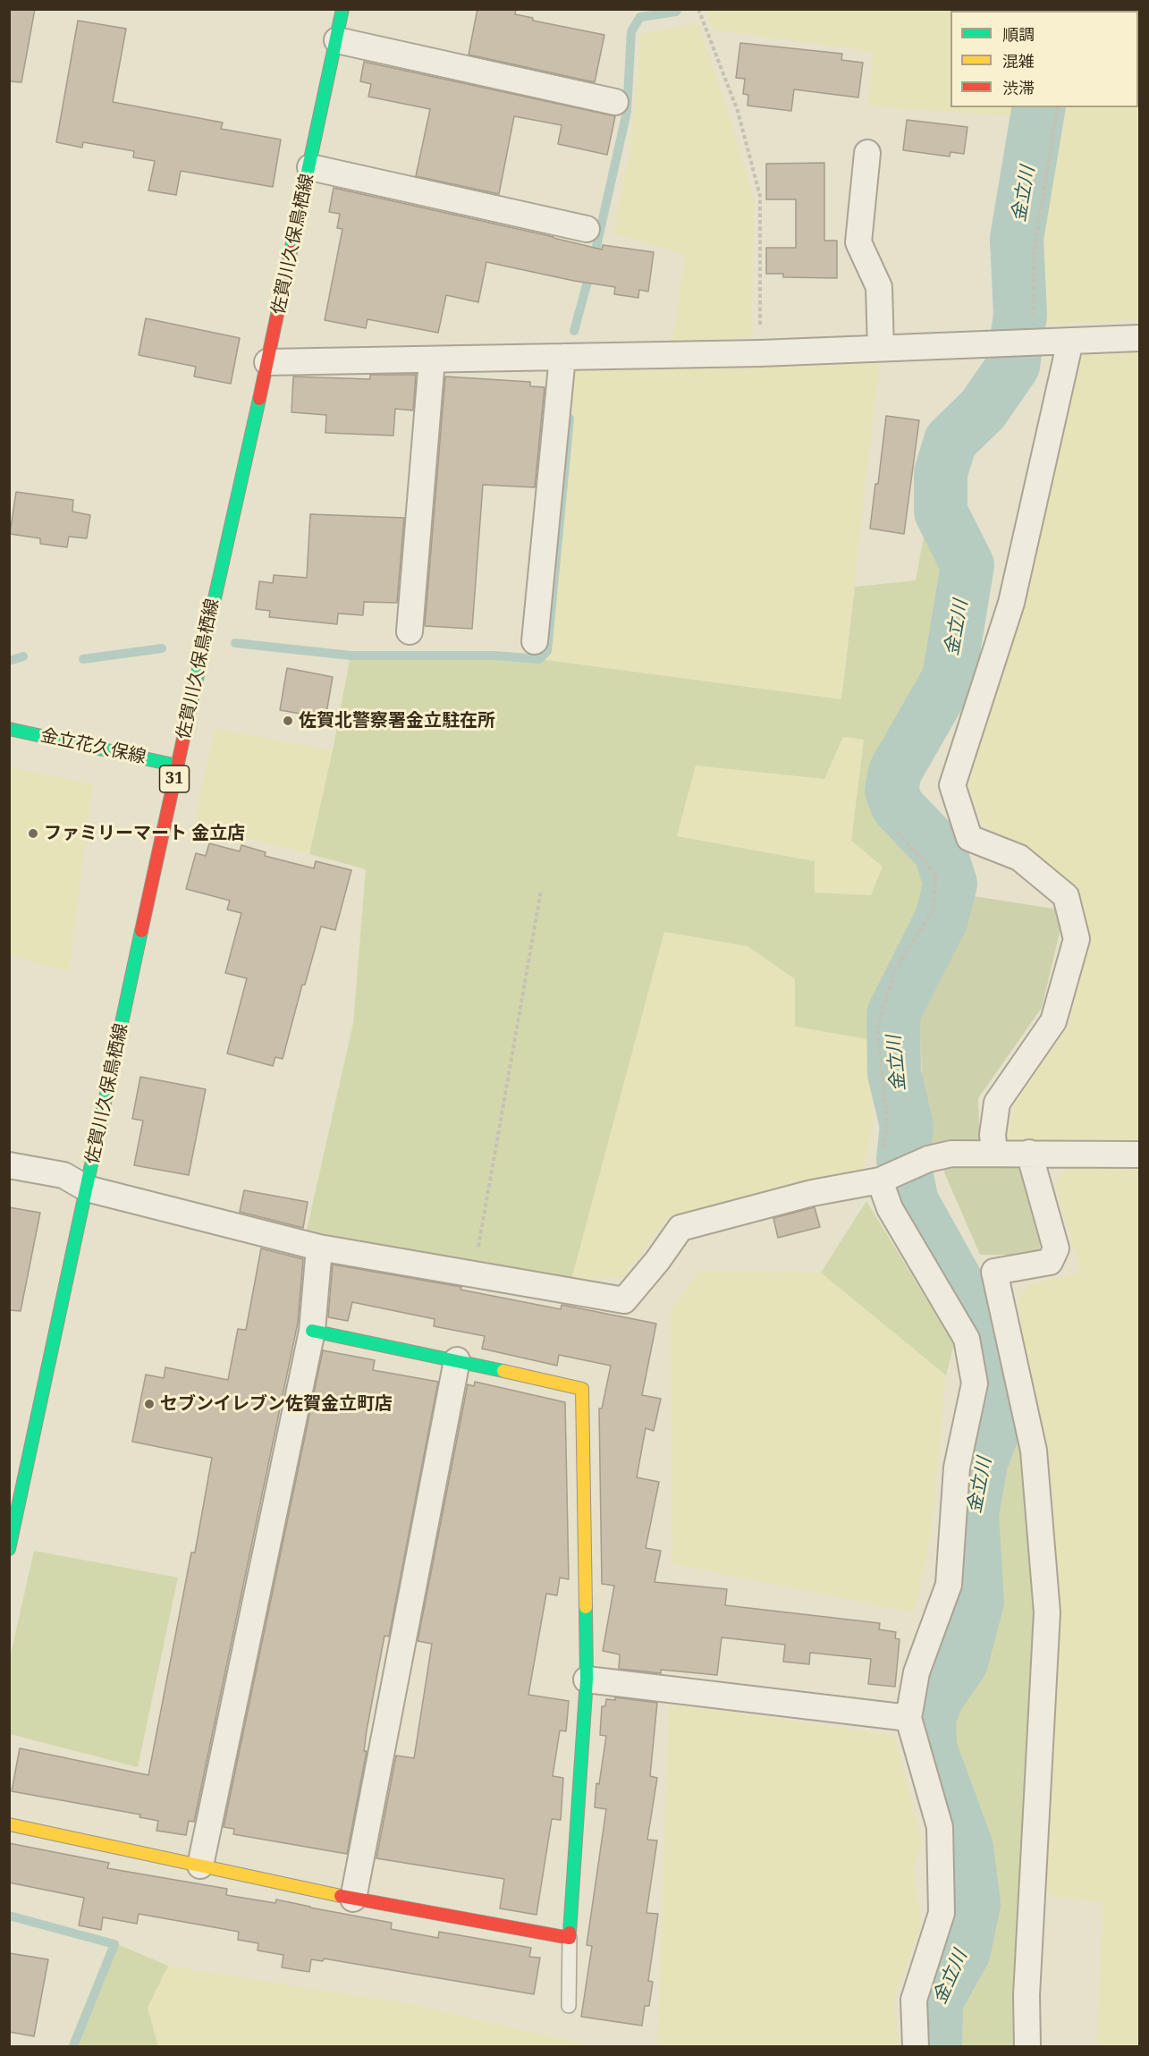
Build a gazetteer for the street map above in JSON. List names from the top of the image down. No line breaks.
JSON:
{"streets":{"main road":["佐賀川久保鳥栖線","金立花久保線","31"]},"crossings":[["佐賀川久保鳥栖線","金立花久保線"]],"water":["金立川"],"places":["佐賀北警察署金立駐在所","ファミリーマート 金立店","セブンイレブン佐賀金立町店"],"legend":["順調","混雑","渋滞"]}
